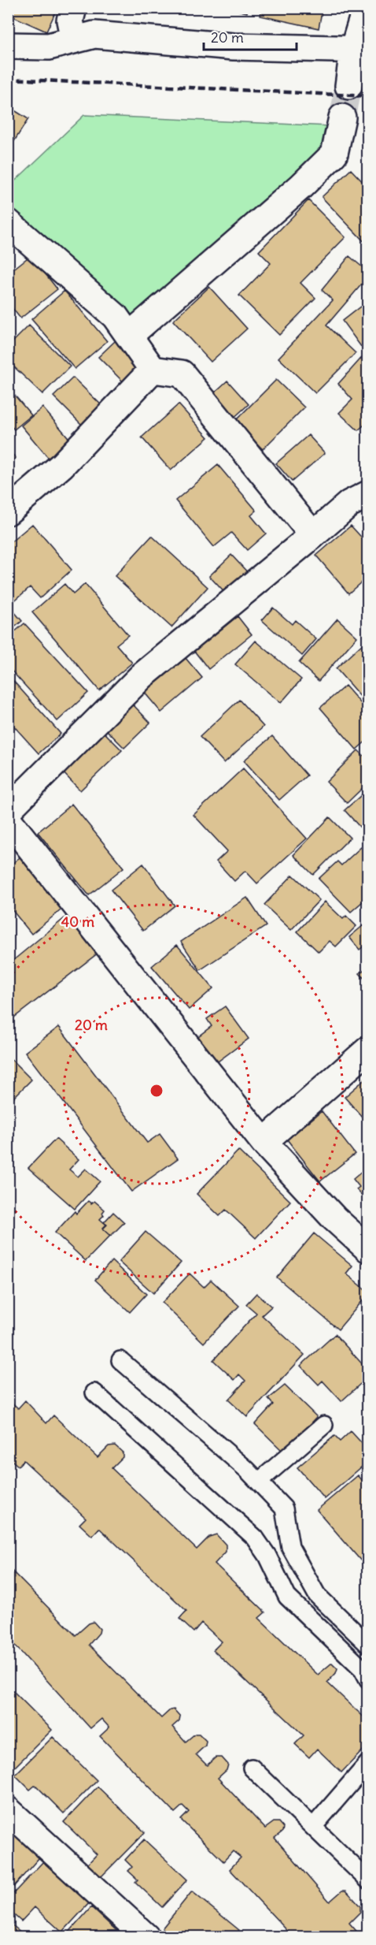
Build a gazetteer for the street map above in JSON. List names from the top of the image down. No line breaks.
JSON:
{"scale_bar":"20 m","rings":["40 m","20 m"]}
